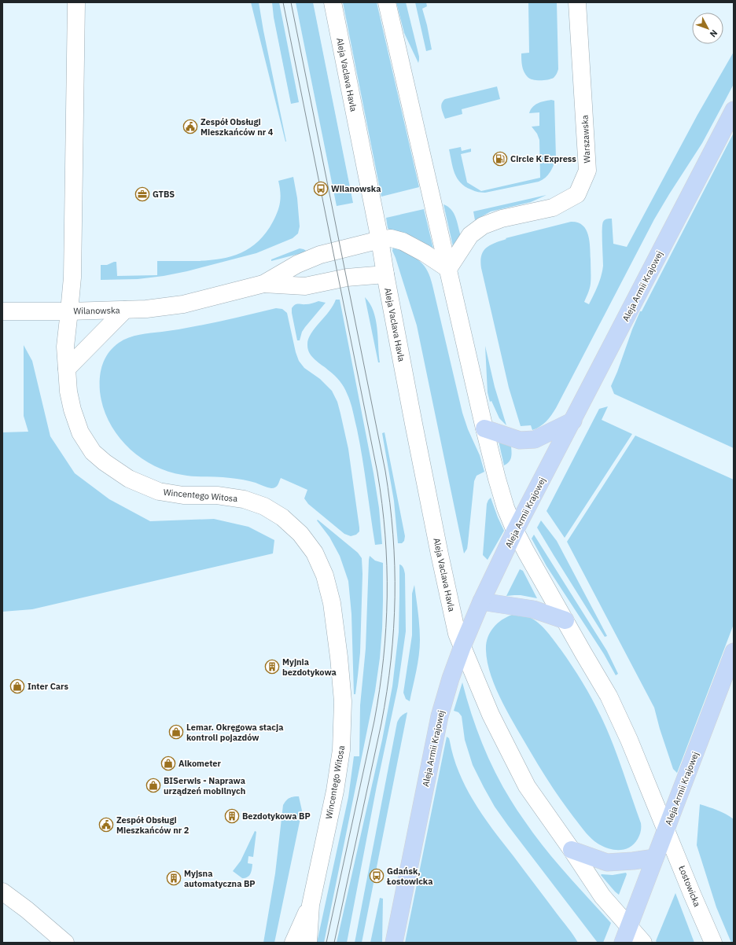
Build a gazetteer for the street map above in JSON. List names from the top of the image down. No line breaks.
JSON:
{"streets":{"main road":["Aleja Armii Krajowej"],"street":["Aleja Vaclava Havla","Warszawska","Wilanowska","Wincentego Witosa","Łostowicka"]},"crossings":[["Aleja Vaclava Havla","Aleja Armii Krajowej"],["Aleja Vaclava Havla","Wilanowska"],["Warszawska","Wilanowska"],["Aleja Armii Krajowej","Łostowicka"],["Wilanowska","Wincentego Witosa"]],"places":{"public building":["Zespół Obsługi Mieszkańców nr 4","Zespół Obsługi Mieszkańców nr 2"],"fuel station":["Circle K Express"],"bus stop":["Wilanowska","Gdańsk, Łostowicka"],"office":["GTBS"],"building":["Myjnia bezdotykowa","Bezdotykowa BP","Myjsna automatyczna BP"],"shop":["Inter Cars","Lemar. Okręgowa stacja kontroli pojazdów","Alkometer","BISerwis - Naprawa urządzeń mobilnych"]},"north":"bottom right"}
